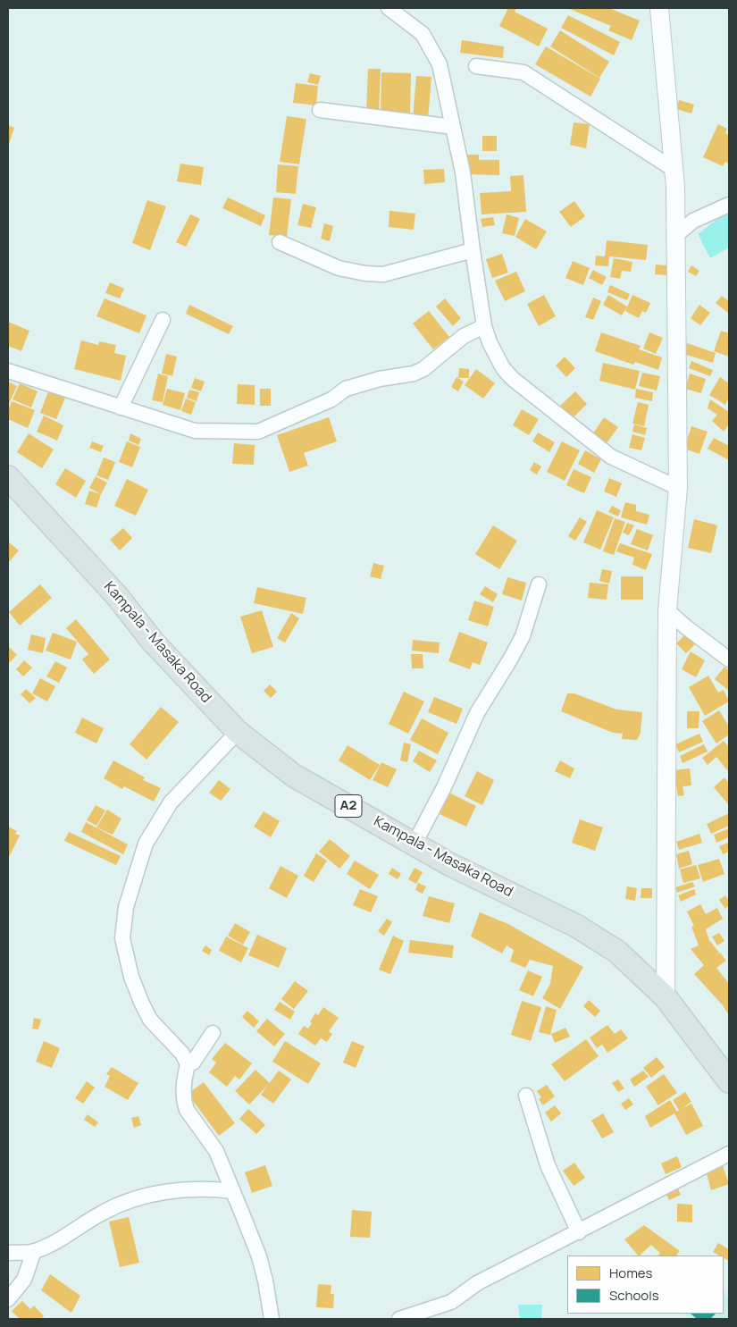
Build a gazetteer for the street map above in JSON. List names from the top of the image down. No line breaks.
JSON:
{"streets":{"main road":["Kampala - Masaka Road","A2"]},"legend":["Homes","Schools"]}
